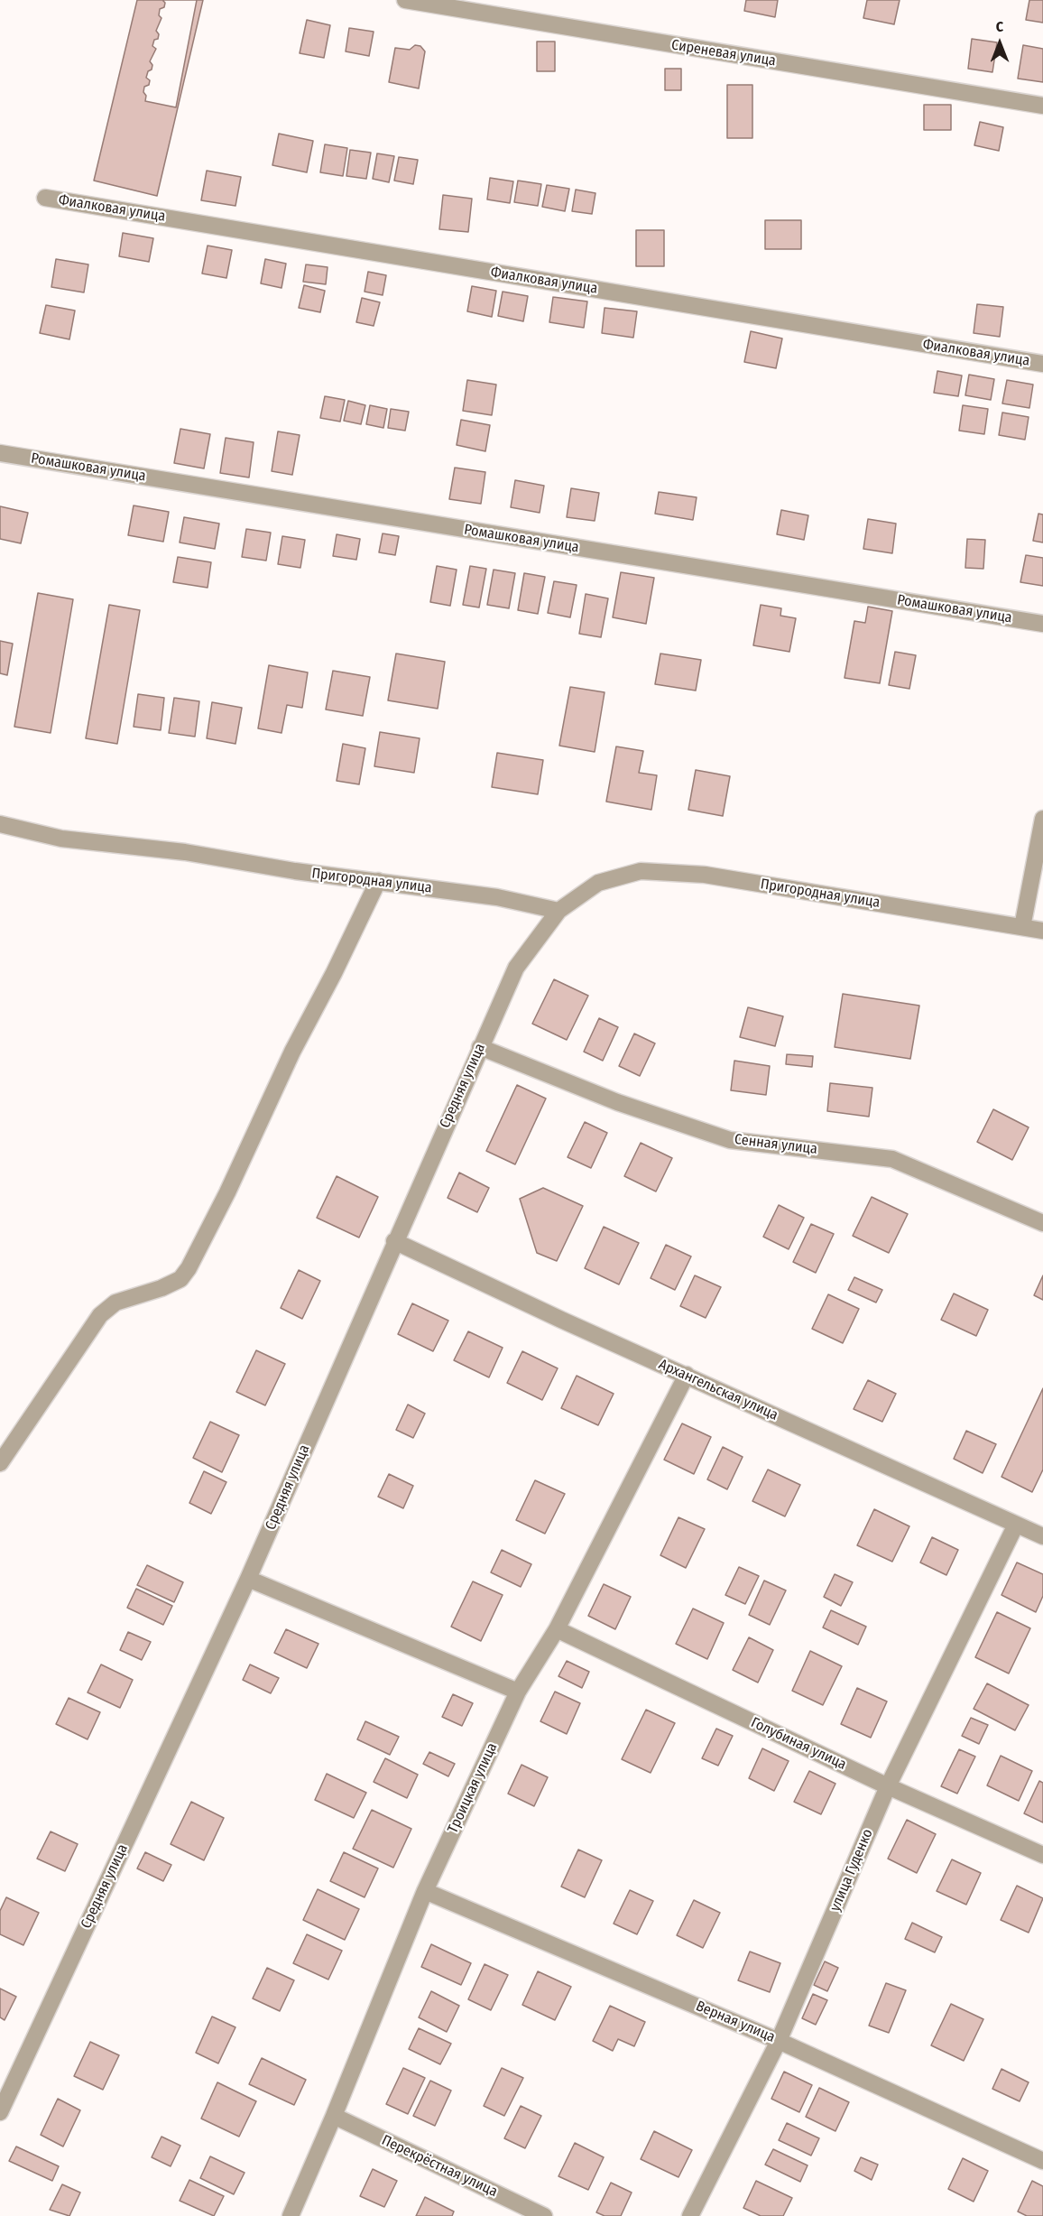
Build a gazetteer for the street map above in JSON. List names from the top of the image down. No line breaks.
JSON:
{"streets":{"street":["Сиреневая улица","Фиалковая улица","Ромашковая улица","Пригородная улица","Средняя улица","Сенная улица","Архангельская улица","Голубиная улица","Троицкая улица","улица Гуденко","Верная улица","Перекрёстная улица"]},"crossings":[["Пригородная улица","Средняя улица"],["Средняя улица","Сенная улица"],["Средняя улица","Архангельская улица"],["Архангельская улица","Троицкая улица"],["Архангельская улица","улица Гуденко"],["Голубиная улица","Троицкая улица"],["Голубиная улица","улица Гуденко"],["Троицкая улица","Верная улица"],["Троицкая улица","Перекрёстная улица"],["улица Гуденко","Верная улица"]],"north":"top"}
